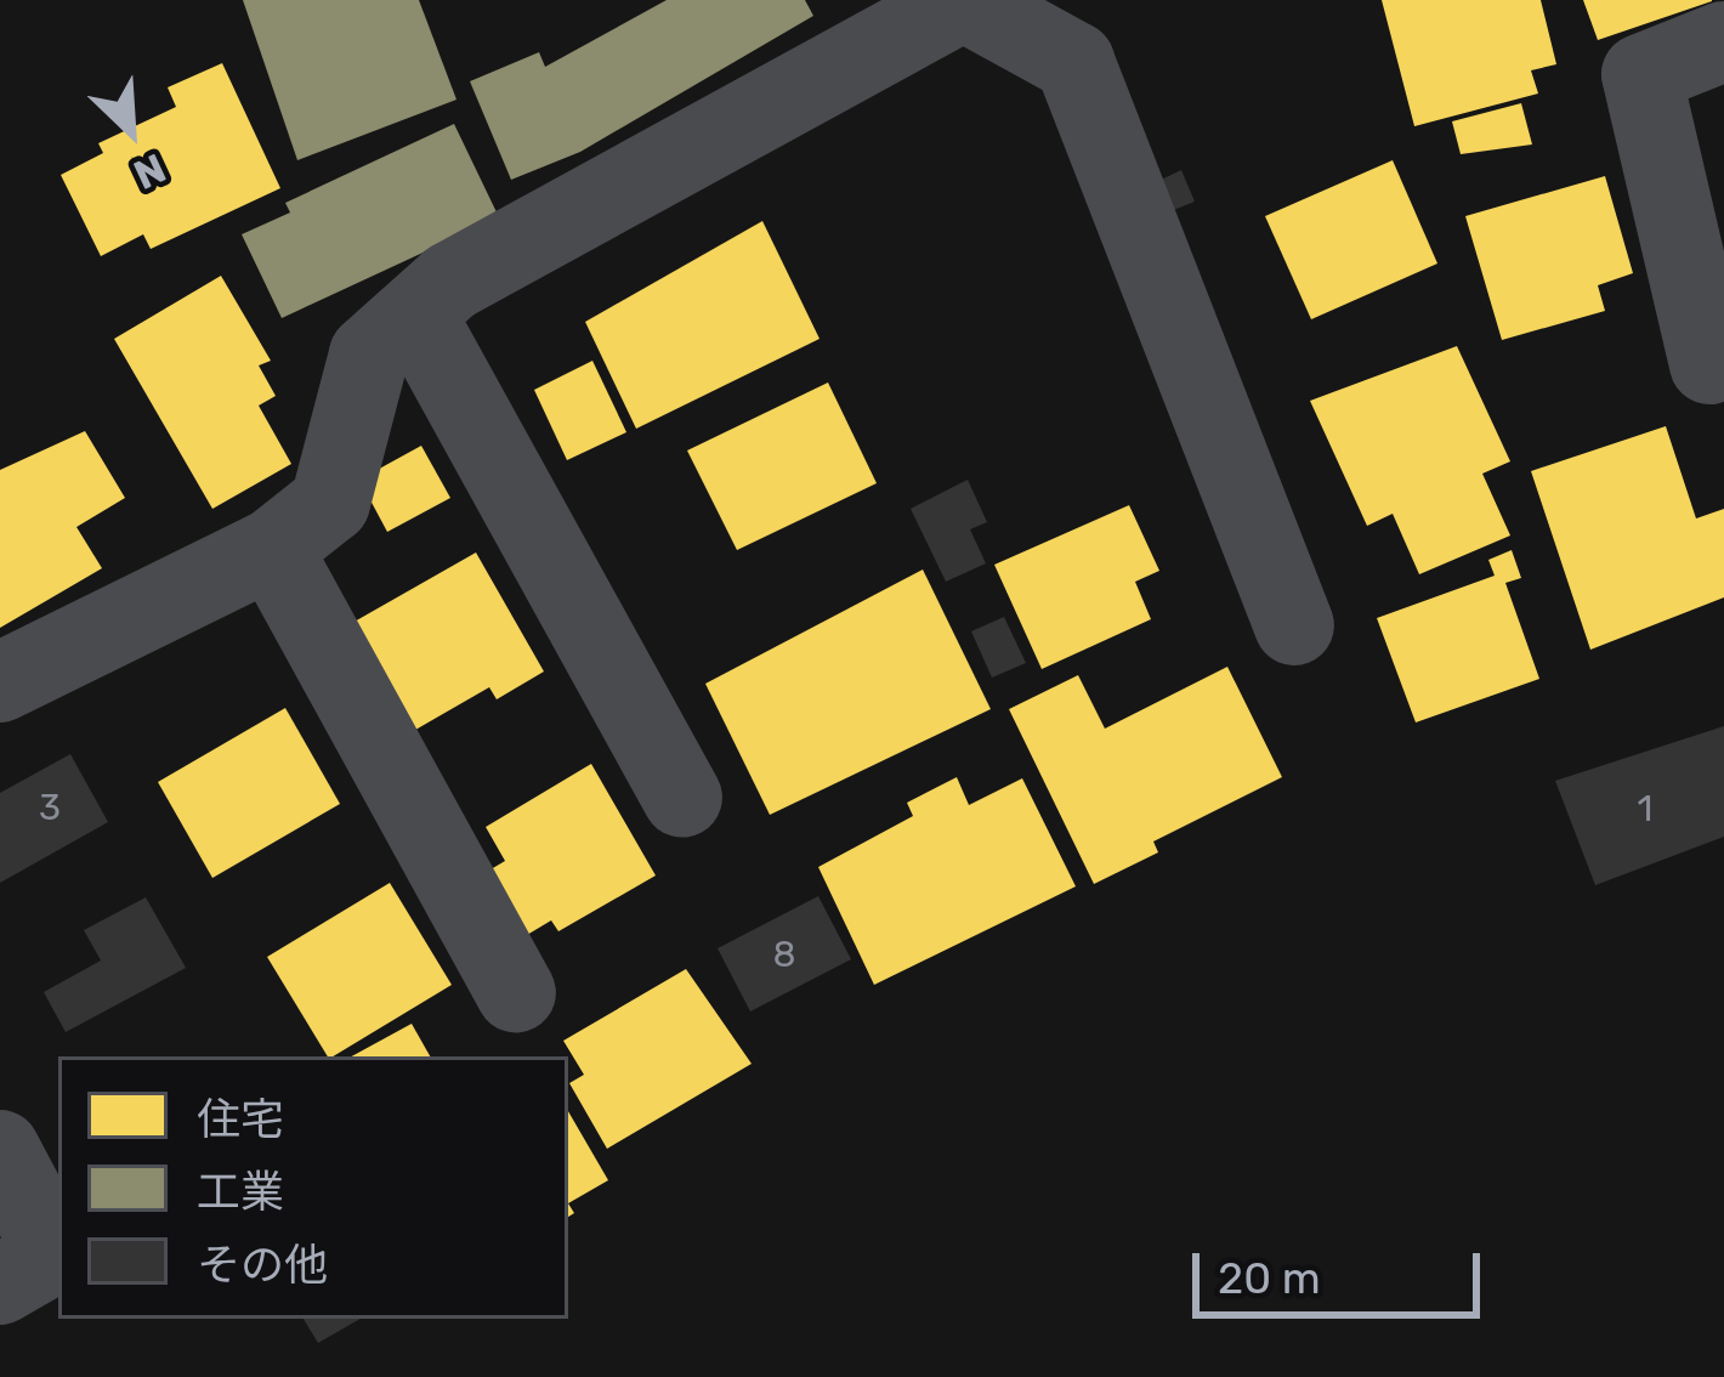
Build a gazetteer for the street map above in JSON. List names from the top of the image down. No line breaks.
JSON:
{"house_numbers":["3","1","8"],"legend":["住宅","工業","その他"],"scale_bar":"20 m","north":"bottom right"}
